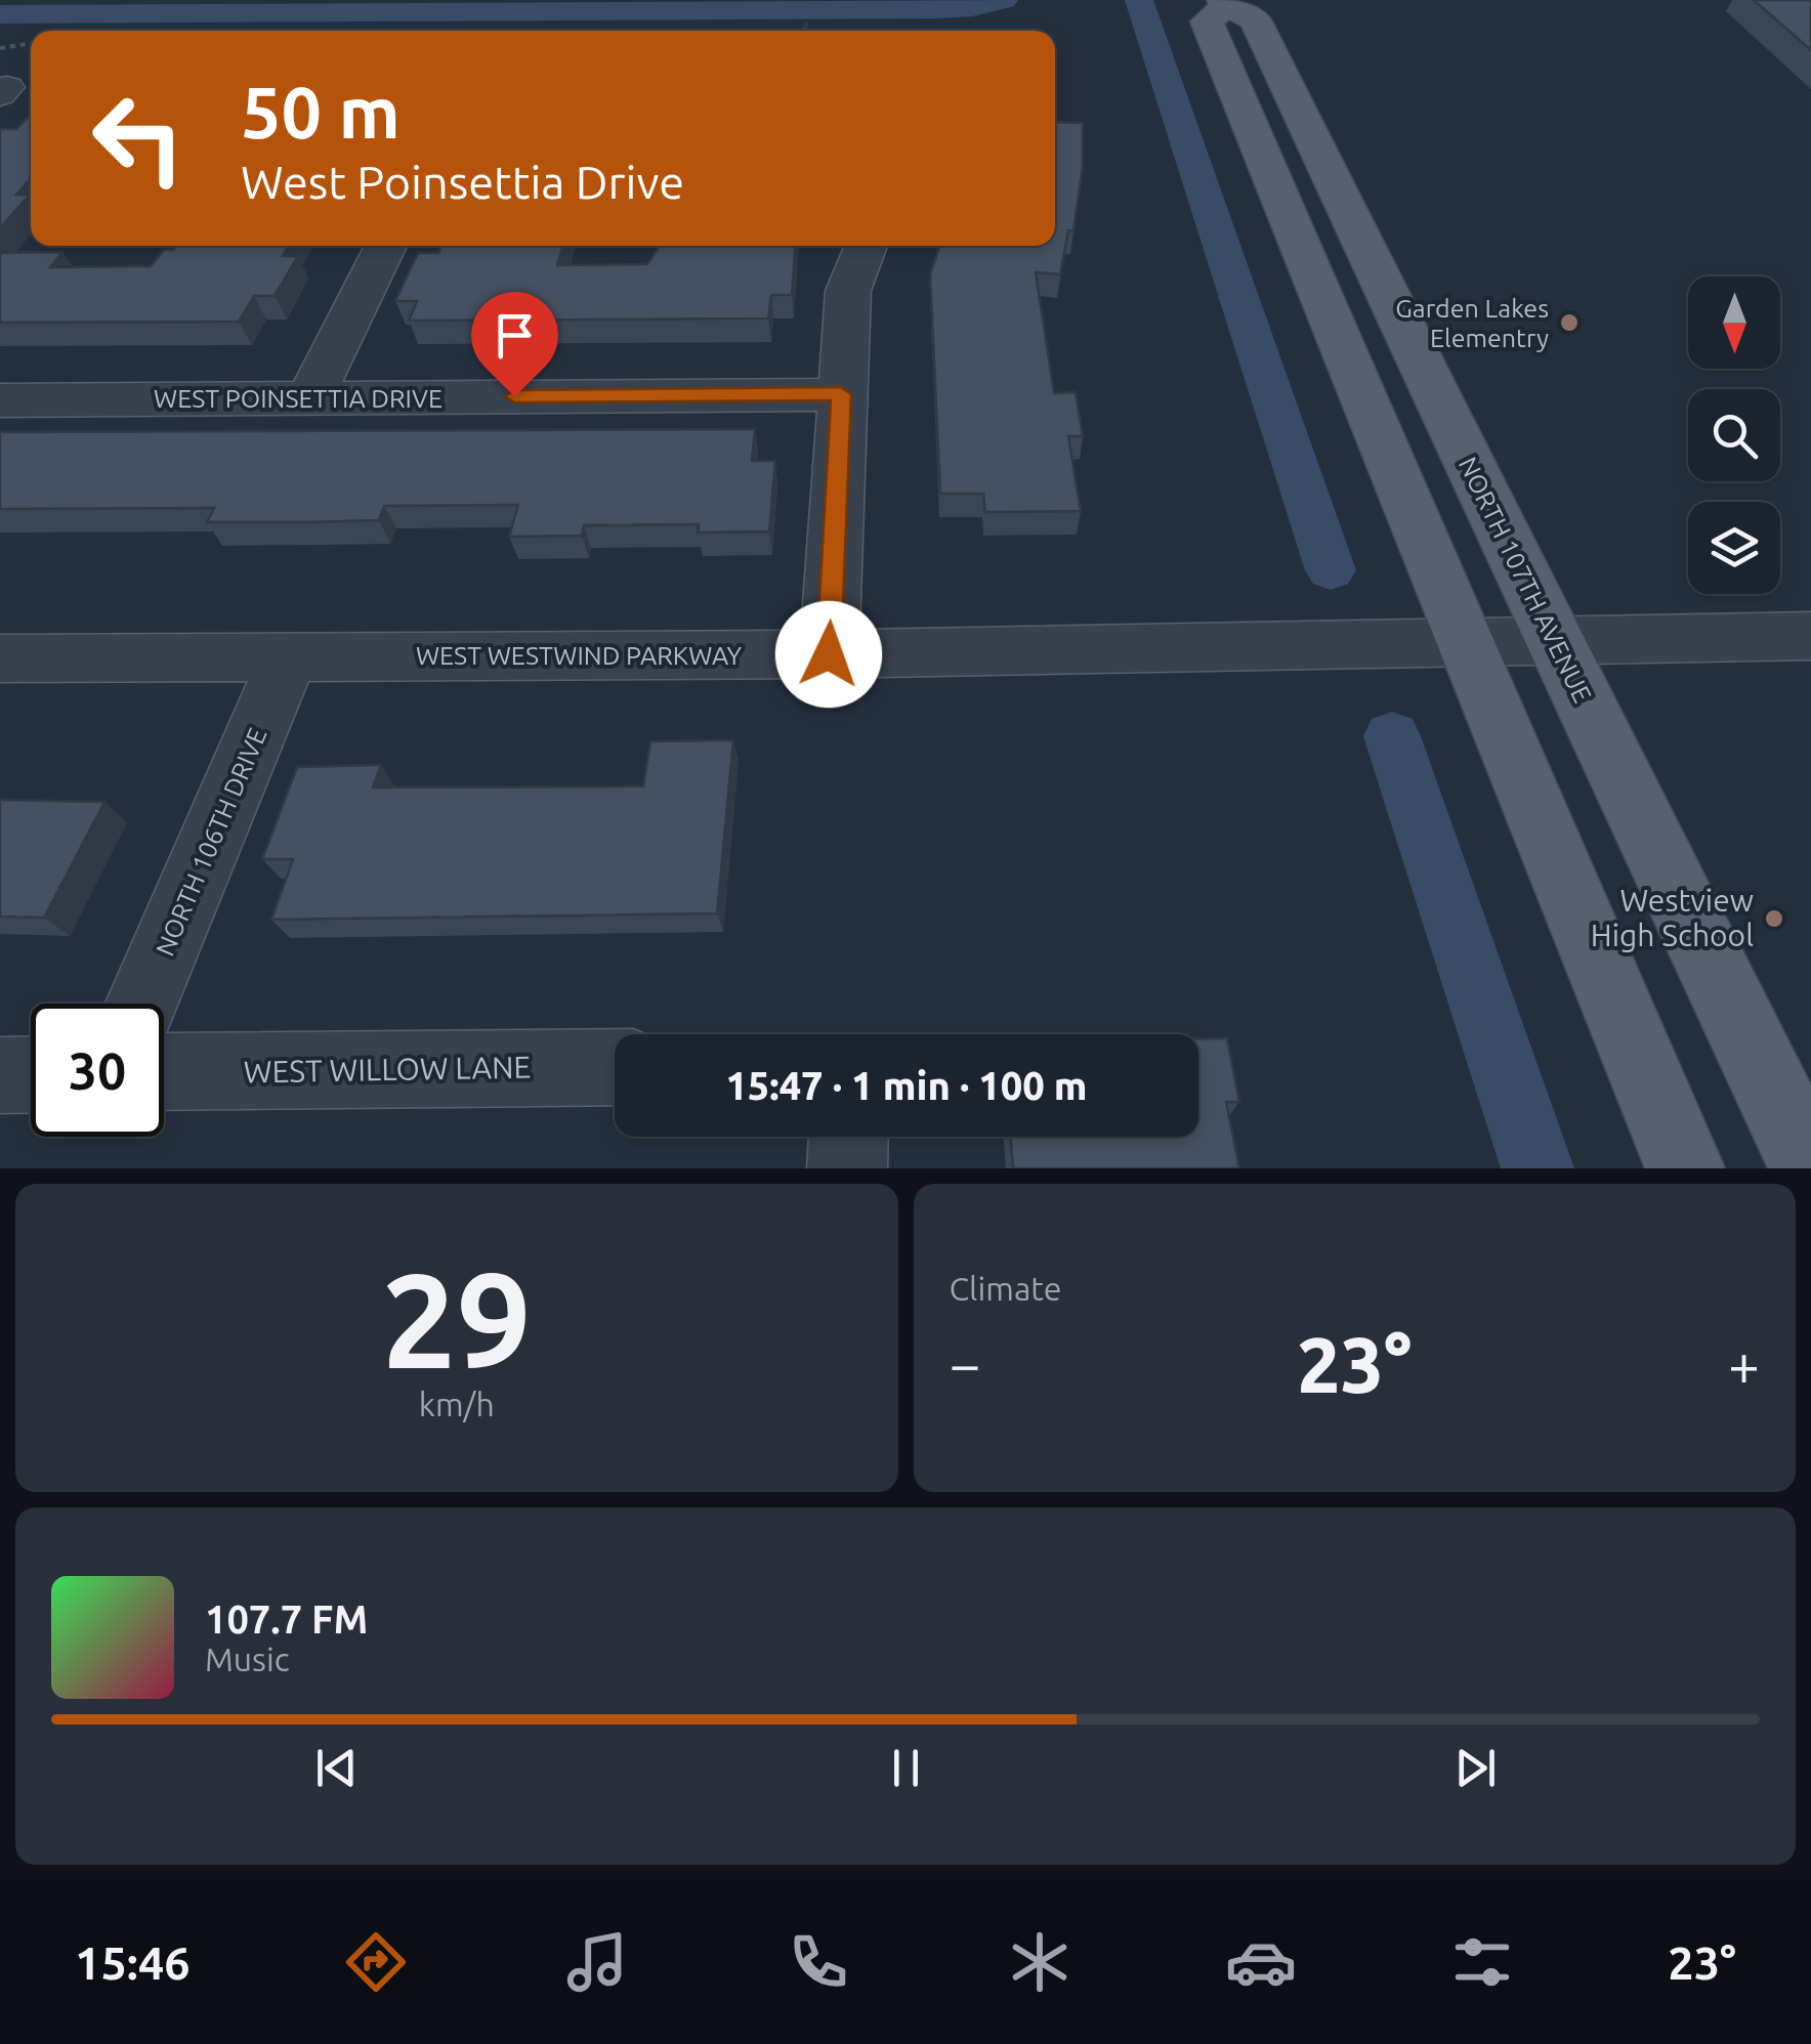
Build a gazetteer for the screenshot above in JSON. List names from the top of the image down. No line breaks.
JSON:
{"streets":{"main road":["NORTH 107TH AVENUE"],"street":["WEST POINSETTIA DRIVE","WEST WESTWIND PARKWAY","NORTH 106TH DRIVE","WEST WILLOW LANE"]},"crossings":[["NORTH 107TH AVENUE","WEST WESTWIND PARKWAY"],["WEST WESTWIND PARKWAY","NORTH 106TH DRIVE"]],"places":["Garden Lakes Elementry","Westview High School"],"north":"bottom","page":{"turn":["50 m","West Poinsettia Drive"],"limit":"30","trip":"15:47 · 1 min · 100 m","tile":[["29","km/h"],"Climate"],"heat":["−","23°","+"],"song":["107.7 FM","Music"],"tabs":["15:46","23°"]}}
